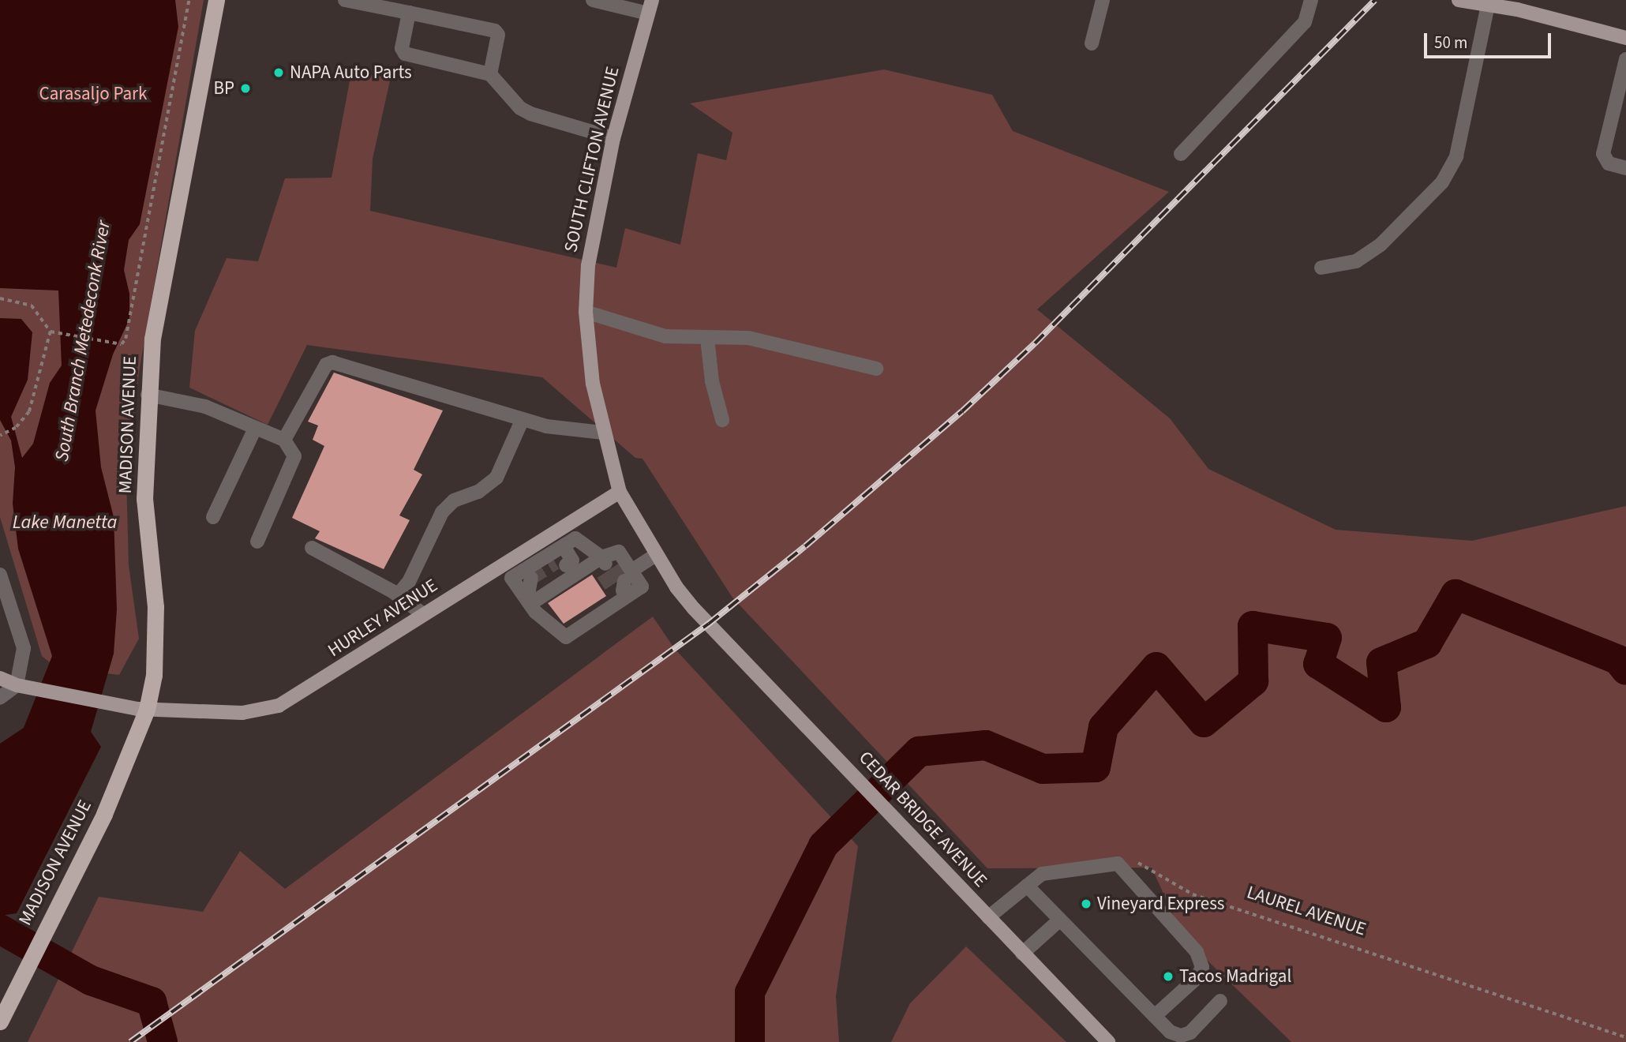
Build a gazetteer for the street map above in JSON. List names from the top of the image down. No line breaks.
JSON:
{"streets":{"highway":["MADISON AVENUE"],"main road":["SOUTH CLIFTON AVENUE","HURLEY AVENUE","CEDAR BRIDGE AVENUE"],"path":["LAUREL AVENUE"]},"crossings":[["SOUTH CLIFTON AVENUE","HURLEY AVENUE"],["SOUTH CLIFTON AVENUE","CEDAR BRIDGE AVENUE"],["MADISON AVENUE","HURLEY AVENUE"]],"water":["South Branch Metedeconk River","Lake Manetta"],"parks":["Carasaljo Park"],"places":["NAPA Auto Parts","BP","Vineyard Express","Tacos Madrigal"],"scale_bar":"50 m"}
